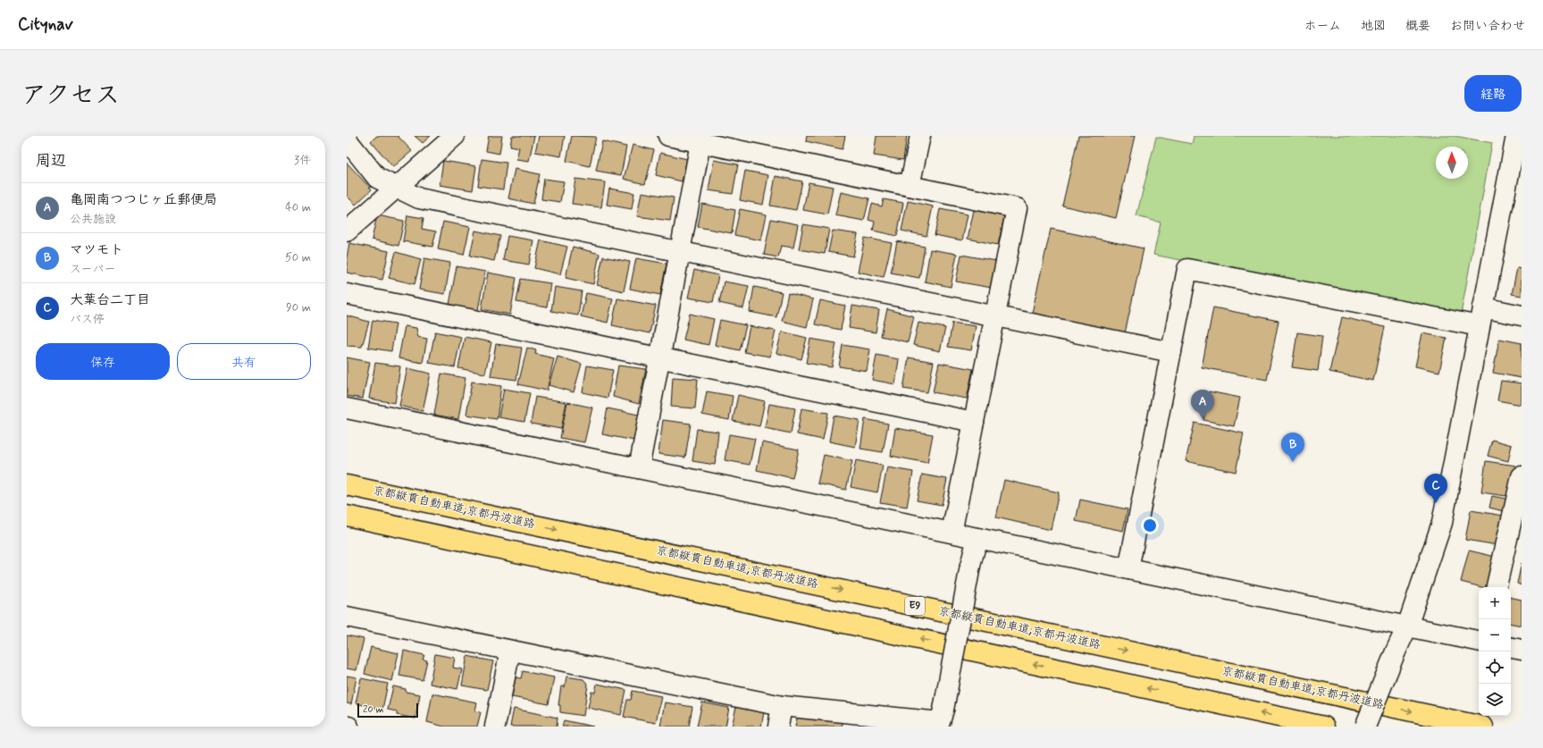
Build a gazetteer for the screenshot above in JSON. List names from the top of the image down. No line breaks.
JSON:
{"streets":{"highway":["京都縦貫自動車道;京都丹波道路","E9"]},"scale_bar":"20 m","north":"top","page":{"header":"Citynav","nav":["ホーム","地図","概要","お問い合わせ"],"title":"アクセス","buttons":["経路",["保存","共有"]],"heading":["周辺","3件"],"list":[{"mark":"A","name":"亀岡南つつじヶ丘郵便局","note":"公共施設","value":"40 m"},{"mark":"B","name":"マツモト","note":"スーパー","value":"50 m"},{"mark":"C","name":"大葉台二丁目","note":"バス停","value":"90 m"}],"pins":["A","B","C"],"map_buttons":["+","−"],"scale":"20 m"}}
